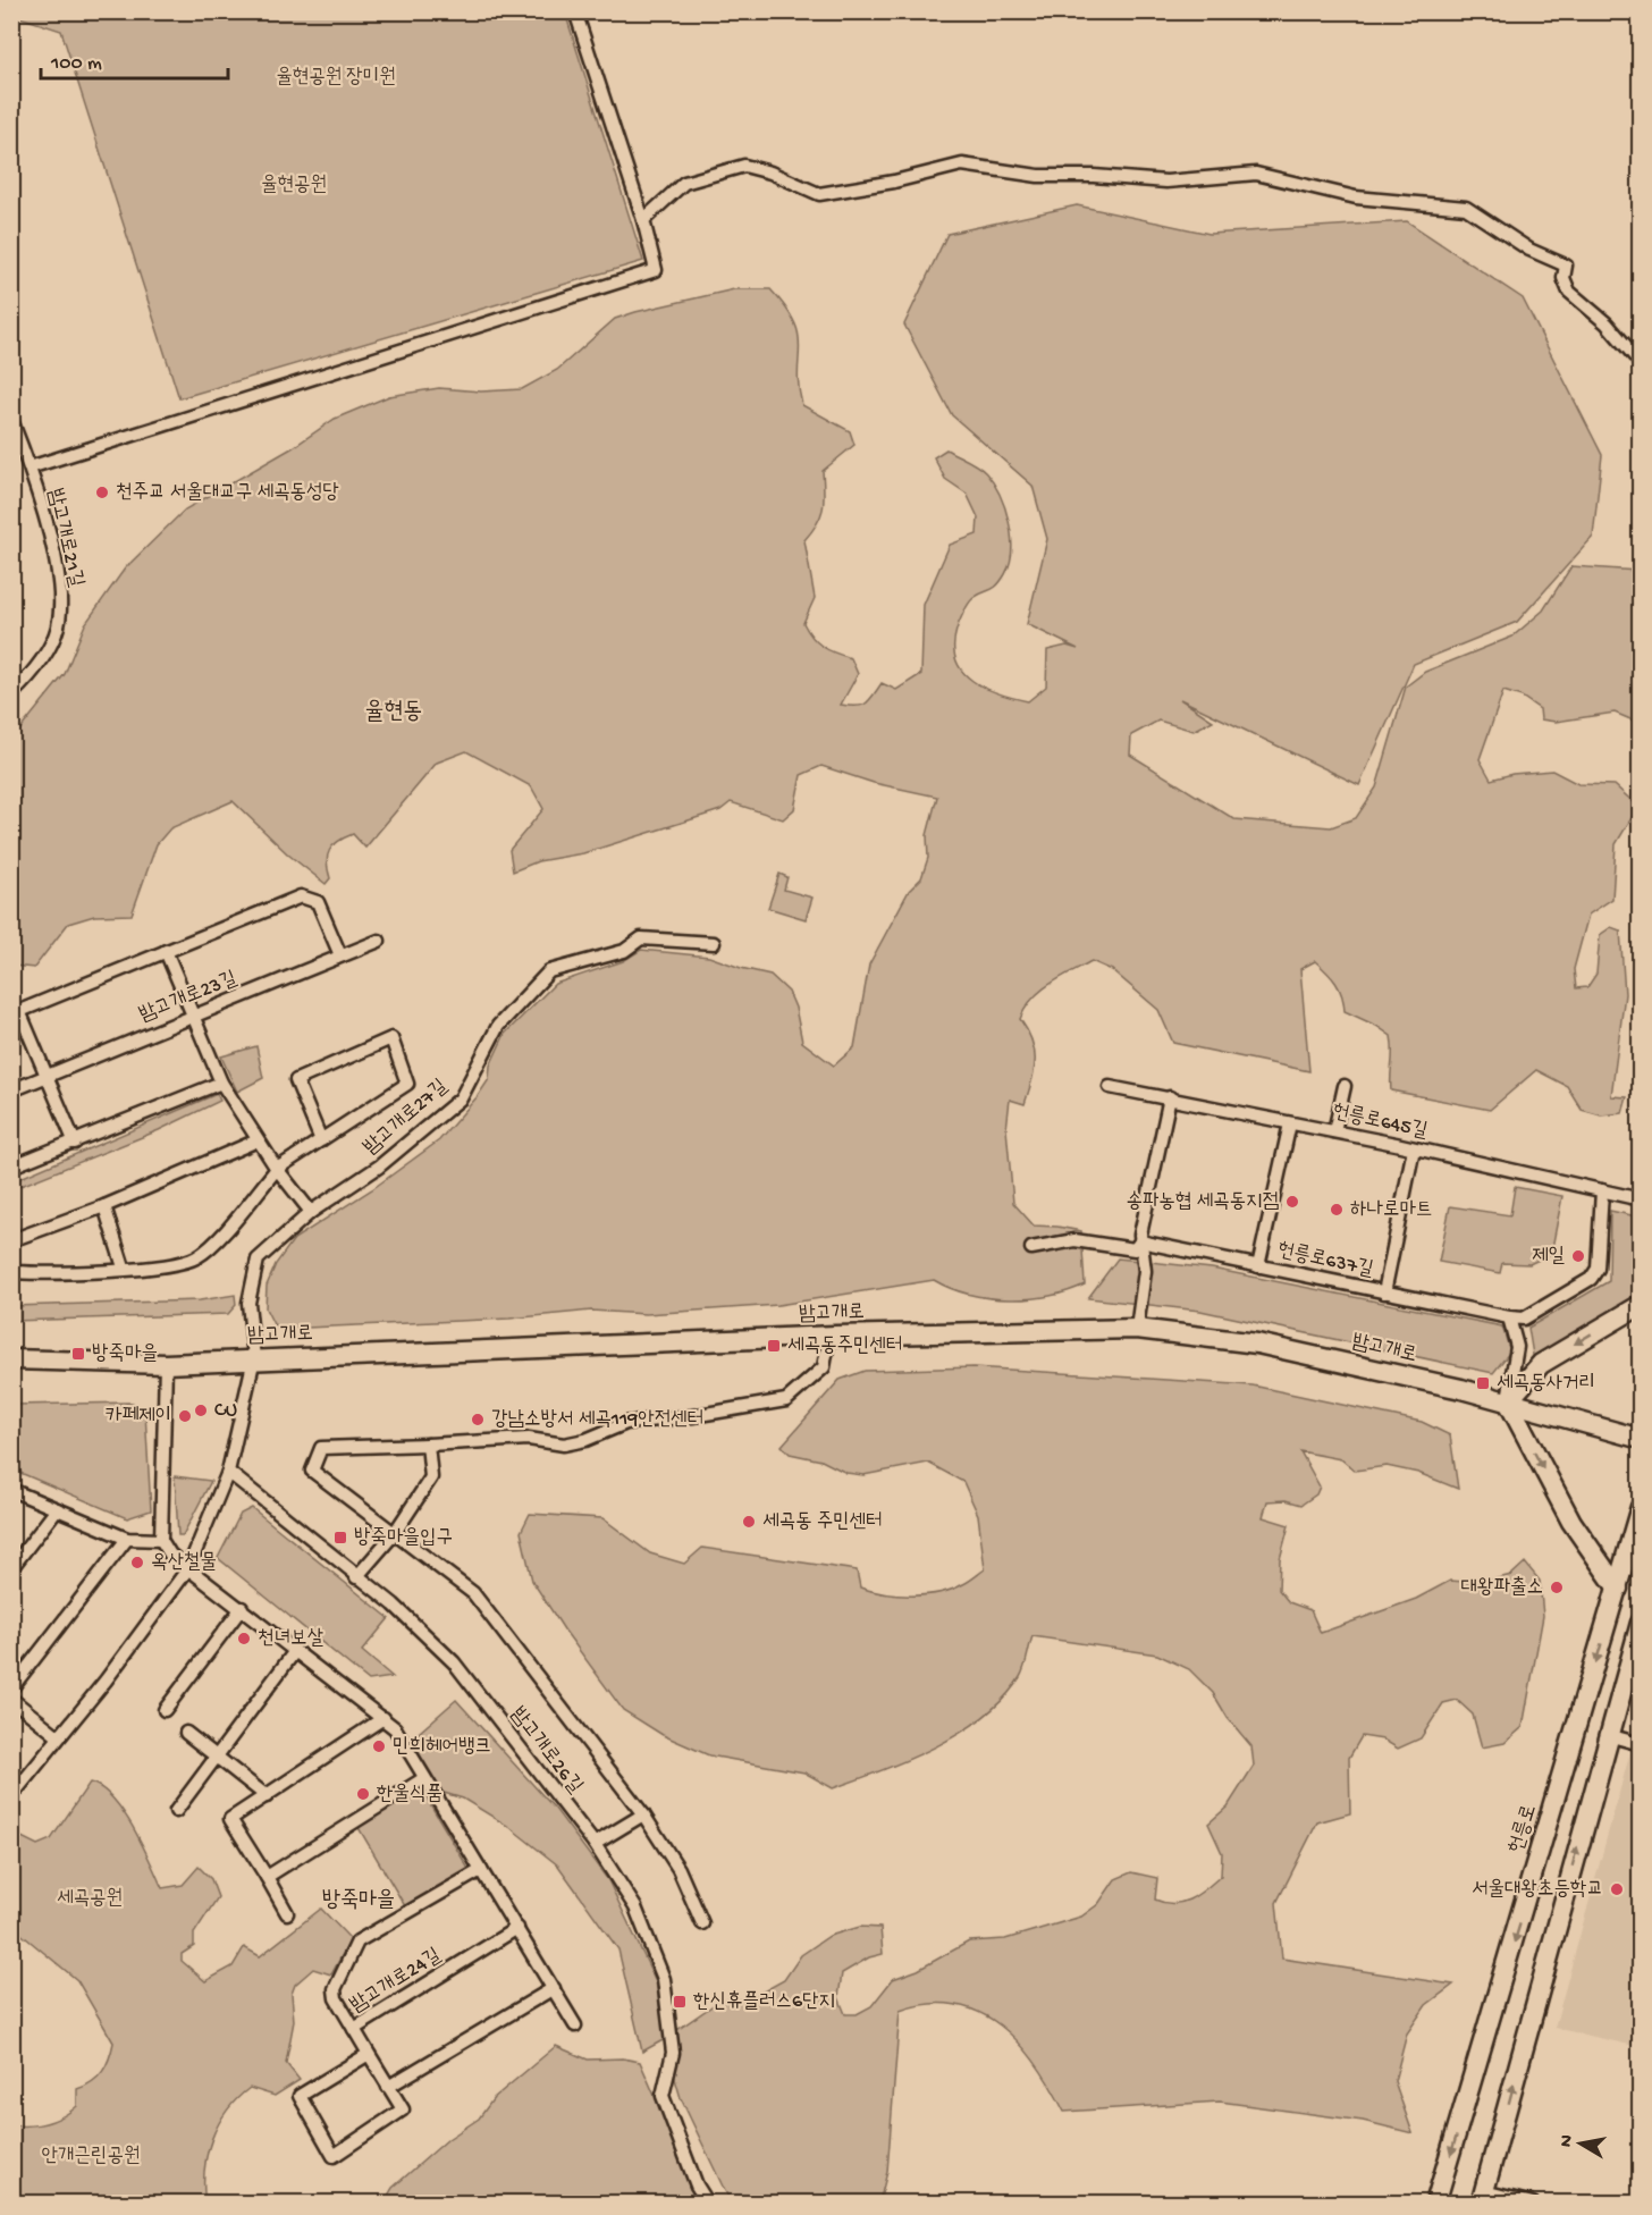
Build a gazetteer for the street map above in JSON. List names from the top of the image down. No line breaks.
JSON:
{"streets":{"main road":["밤고개로","헌릉로"],"street":["밤고개로21길","밤고개로23길","밤고개로27길","헌릉로645길","헌릉로637길","밤고개로26길","밤고개로24길"]},"crossings":[["밤고개로27길","밤고개로"],["헌릉로645길","헌릉로637길"]],"districts":["율현동","방죽마을"],"parks":["율현공원 장미원","율현공원","세곡공원","안개근린공원"],"places":{"other":["천주교 서울대교구 세곡동성당","송파농협 세곡동지점","하나로마트","제일","CU","카페제이","강남소방서 세곡119안전센터","세곡동 주민센터","옥산철물","대왕파출소","천녀보살","민희헤어뱅크","한울식품","서울대왕초등학교"],"transit":["세곡동주민센터","방죽마을","세곡동사거리","방죽마을입구","한신휴플러스6단지"]},"scale_bar":"100 m","north":"left"}
